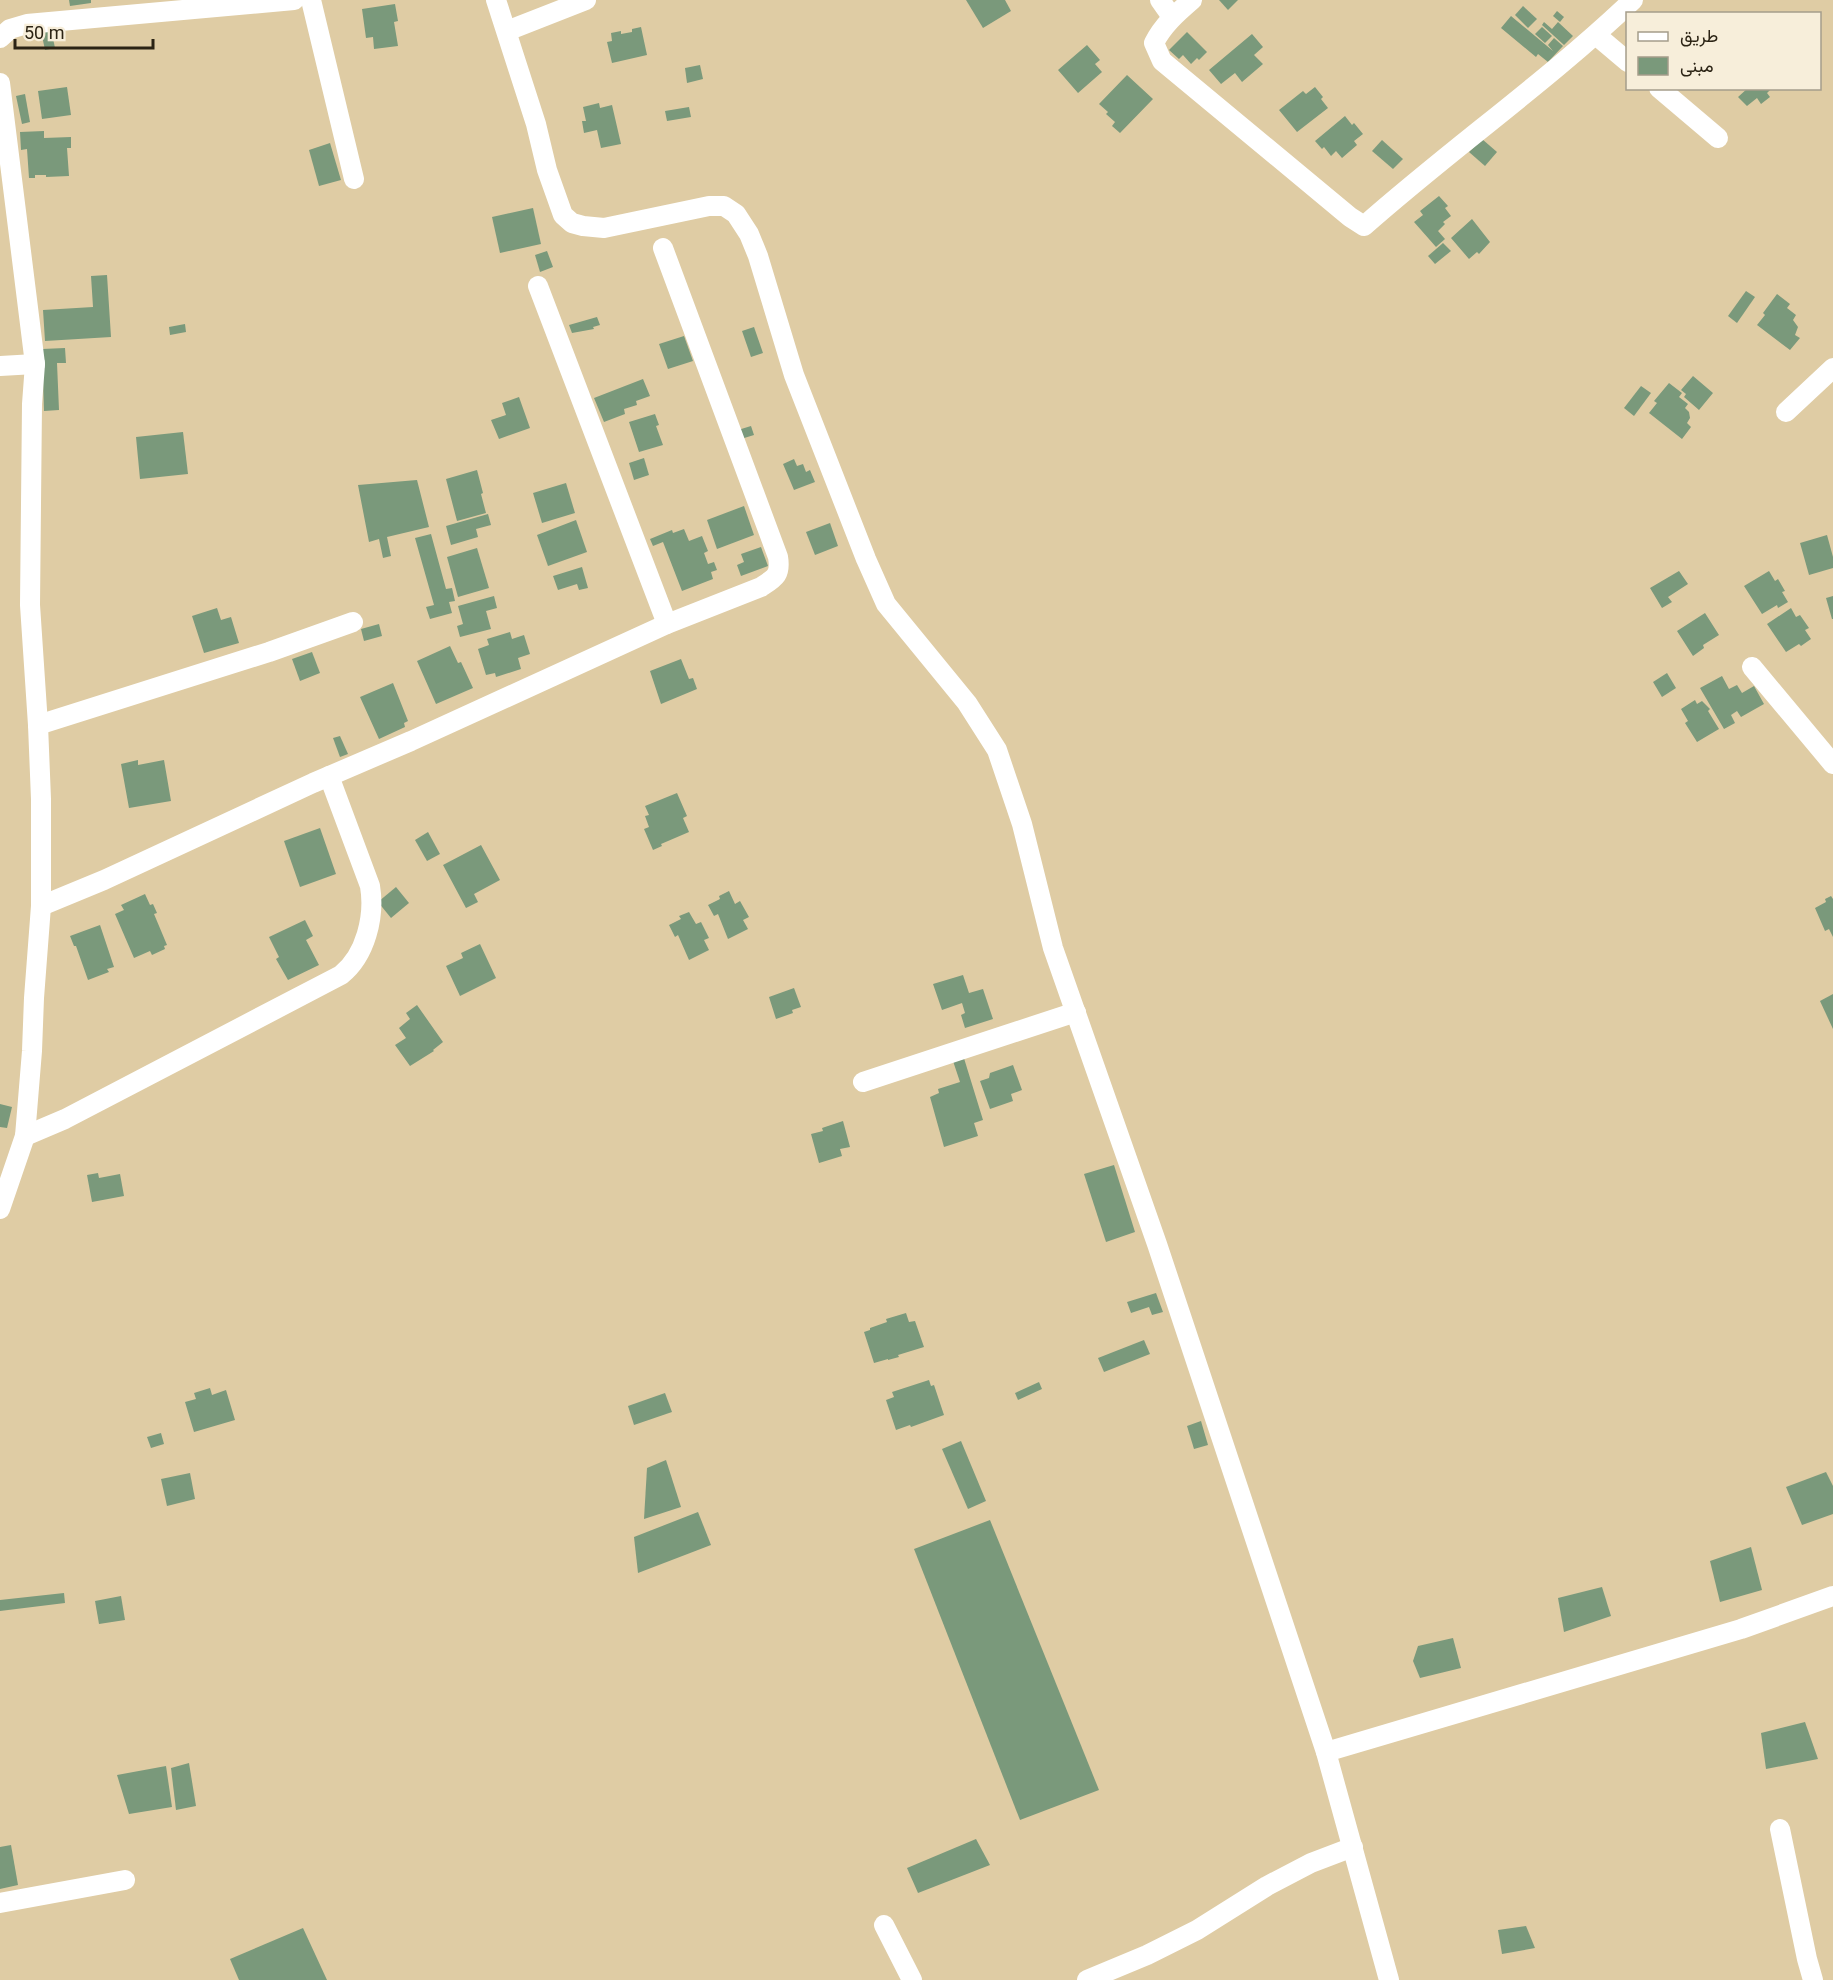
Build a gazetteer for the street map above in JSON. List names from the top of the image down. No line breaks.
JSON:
{"legend":["طريق","مبنى"],"scale_bar":"50 m"}
